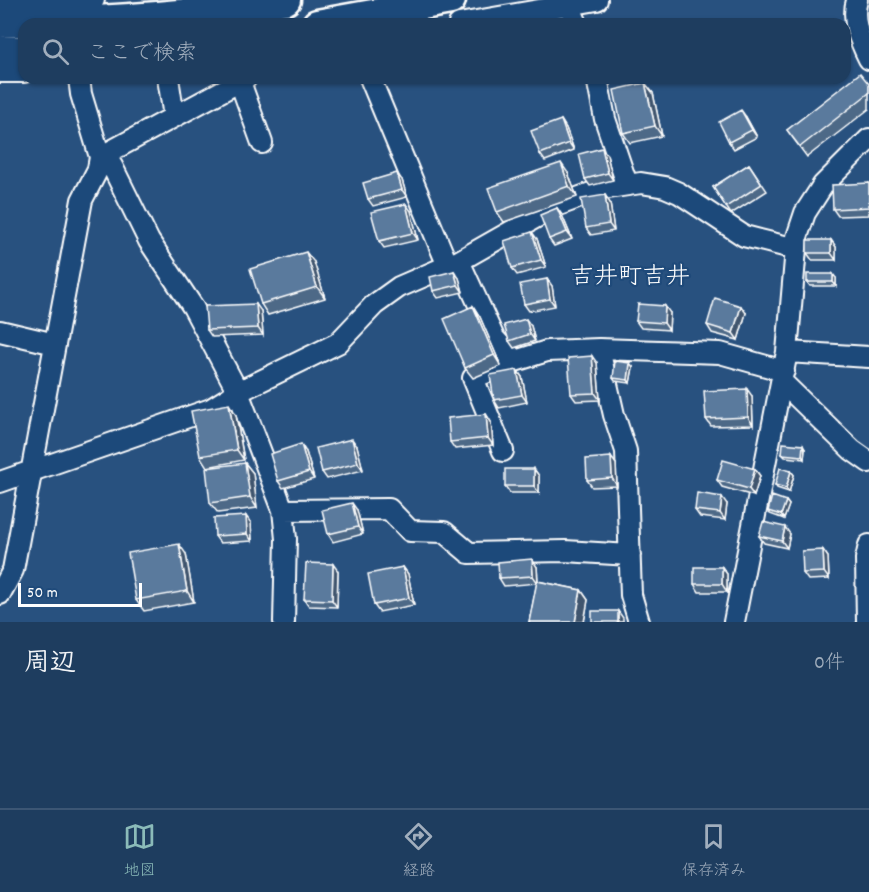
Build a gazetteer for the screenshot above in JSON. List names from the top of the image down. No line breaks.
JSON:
{"districts":["吉井町吉井"],"scale_bar":"50 m","page":{"search":"ここで検索","scale":"50 m","heading":["周辺","0件"],"nav":["地図","経路","保存済み"]}}
